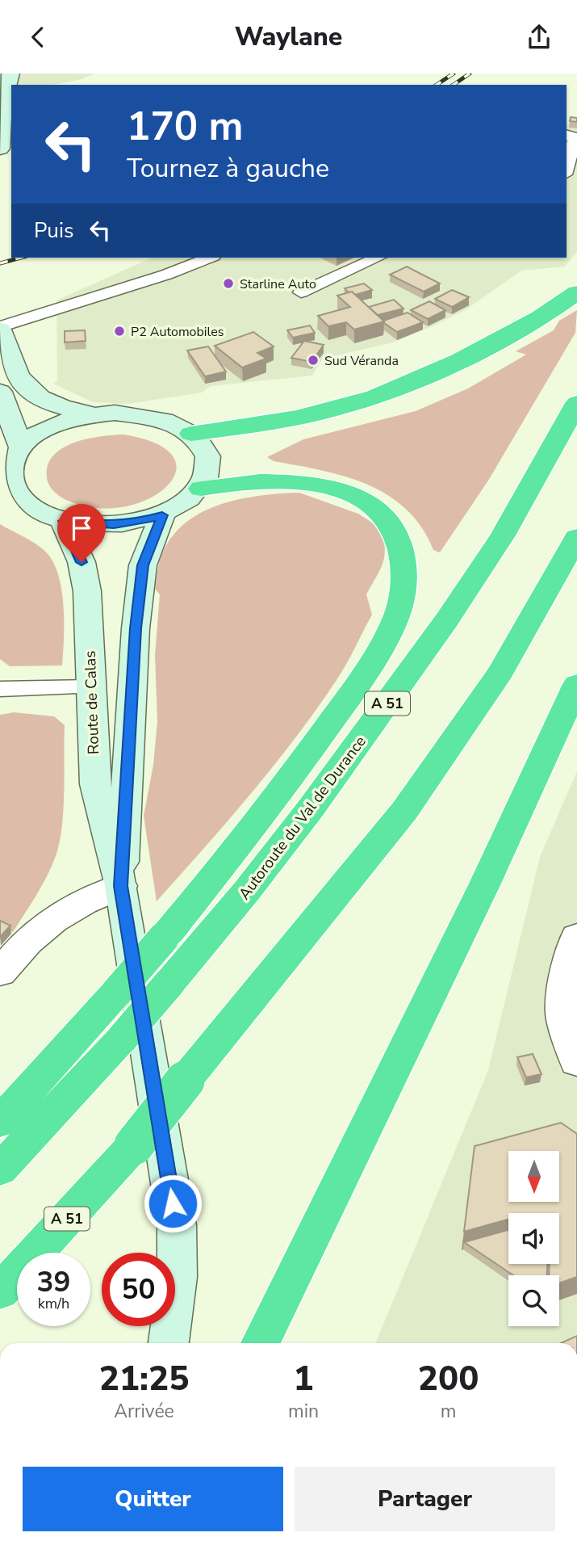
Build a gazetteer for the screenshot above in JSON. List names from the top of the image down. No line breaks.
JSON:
{"streets":{"highway":["A 51","Autoroute du Val de Durance"],"main road":["Route de Calas"]},"places":["Starline Auto","P2 Automobiles","Sud Véranda"],"north":"bottom","page":{"header":"Waylane","turn":["170 m","Tournez à gauche"],"then":"Puis","speed":"39 km/h","limit":"50","eta":["21:25","Arrivée","1","min","200","m"],"buttons":["Quitter","Partager"]}}
